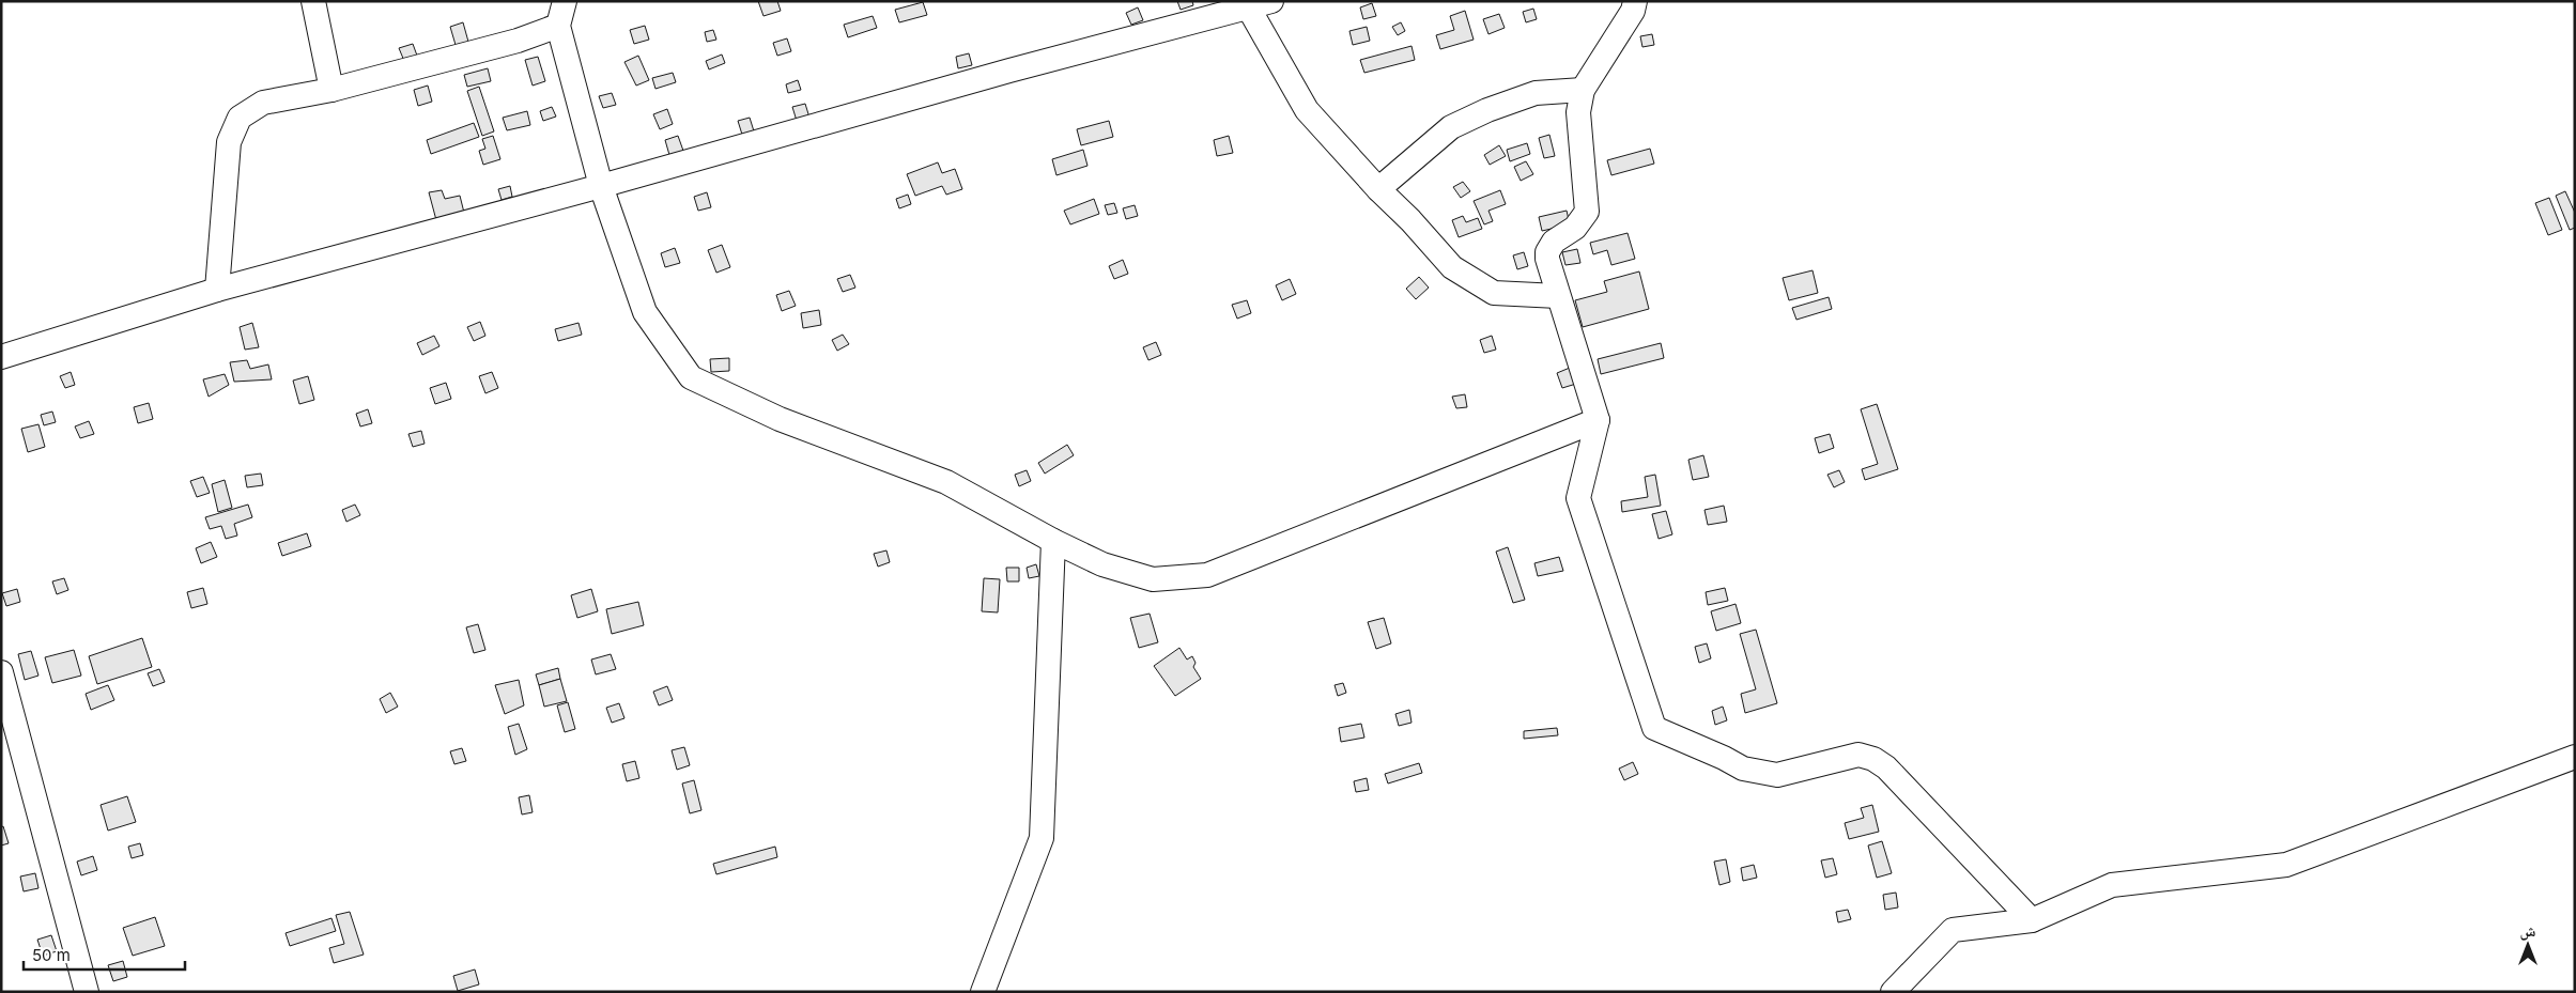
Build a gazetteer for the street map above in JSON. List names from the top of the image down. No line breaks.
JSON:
{"scale_bar":"50 m","north":"top"}
